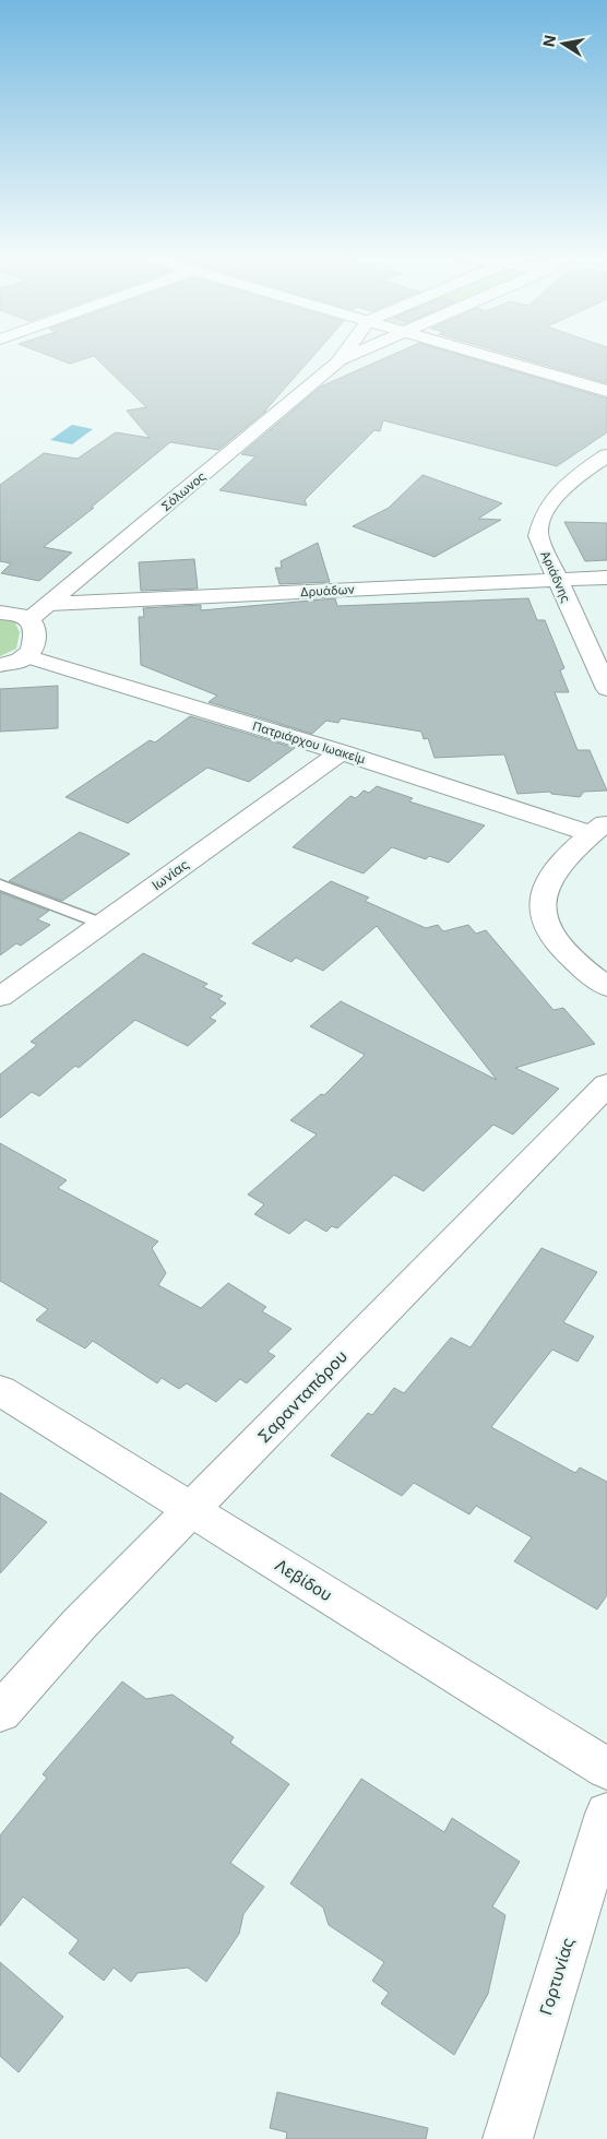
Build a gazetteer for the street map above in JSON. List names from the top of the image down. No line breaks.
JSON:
{"streets":{"street":["Σόλωνος","Αριάδνης","Δρυάδων","Πατριάρχου Ιωακείμ","Ιωνίας","Σαρανταπόρου","Λεβίδου","Γορτυνίας"]},"crossings":[["Σόλωνος","Δρυάδων"],["Αριάδνης","Δρυάδων"],["Πατριάρχου Ιωακείμ","Ιωνίας"],["Σαρανταπόρου","Λεβίδου"]],"north":"left"}
